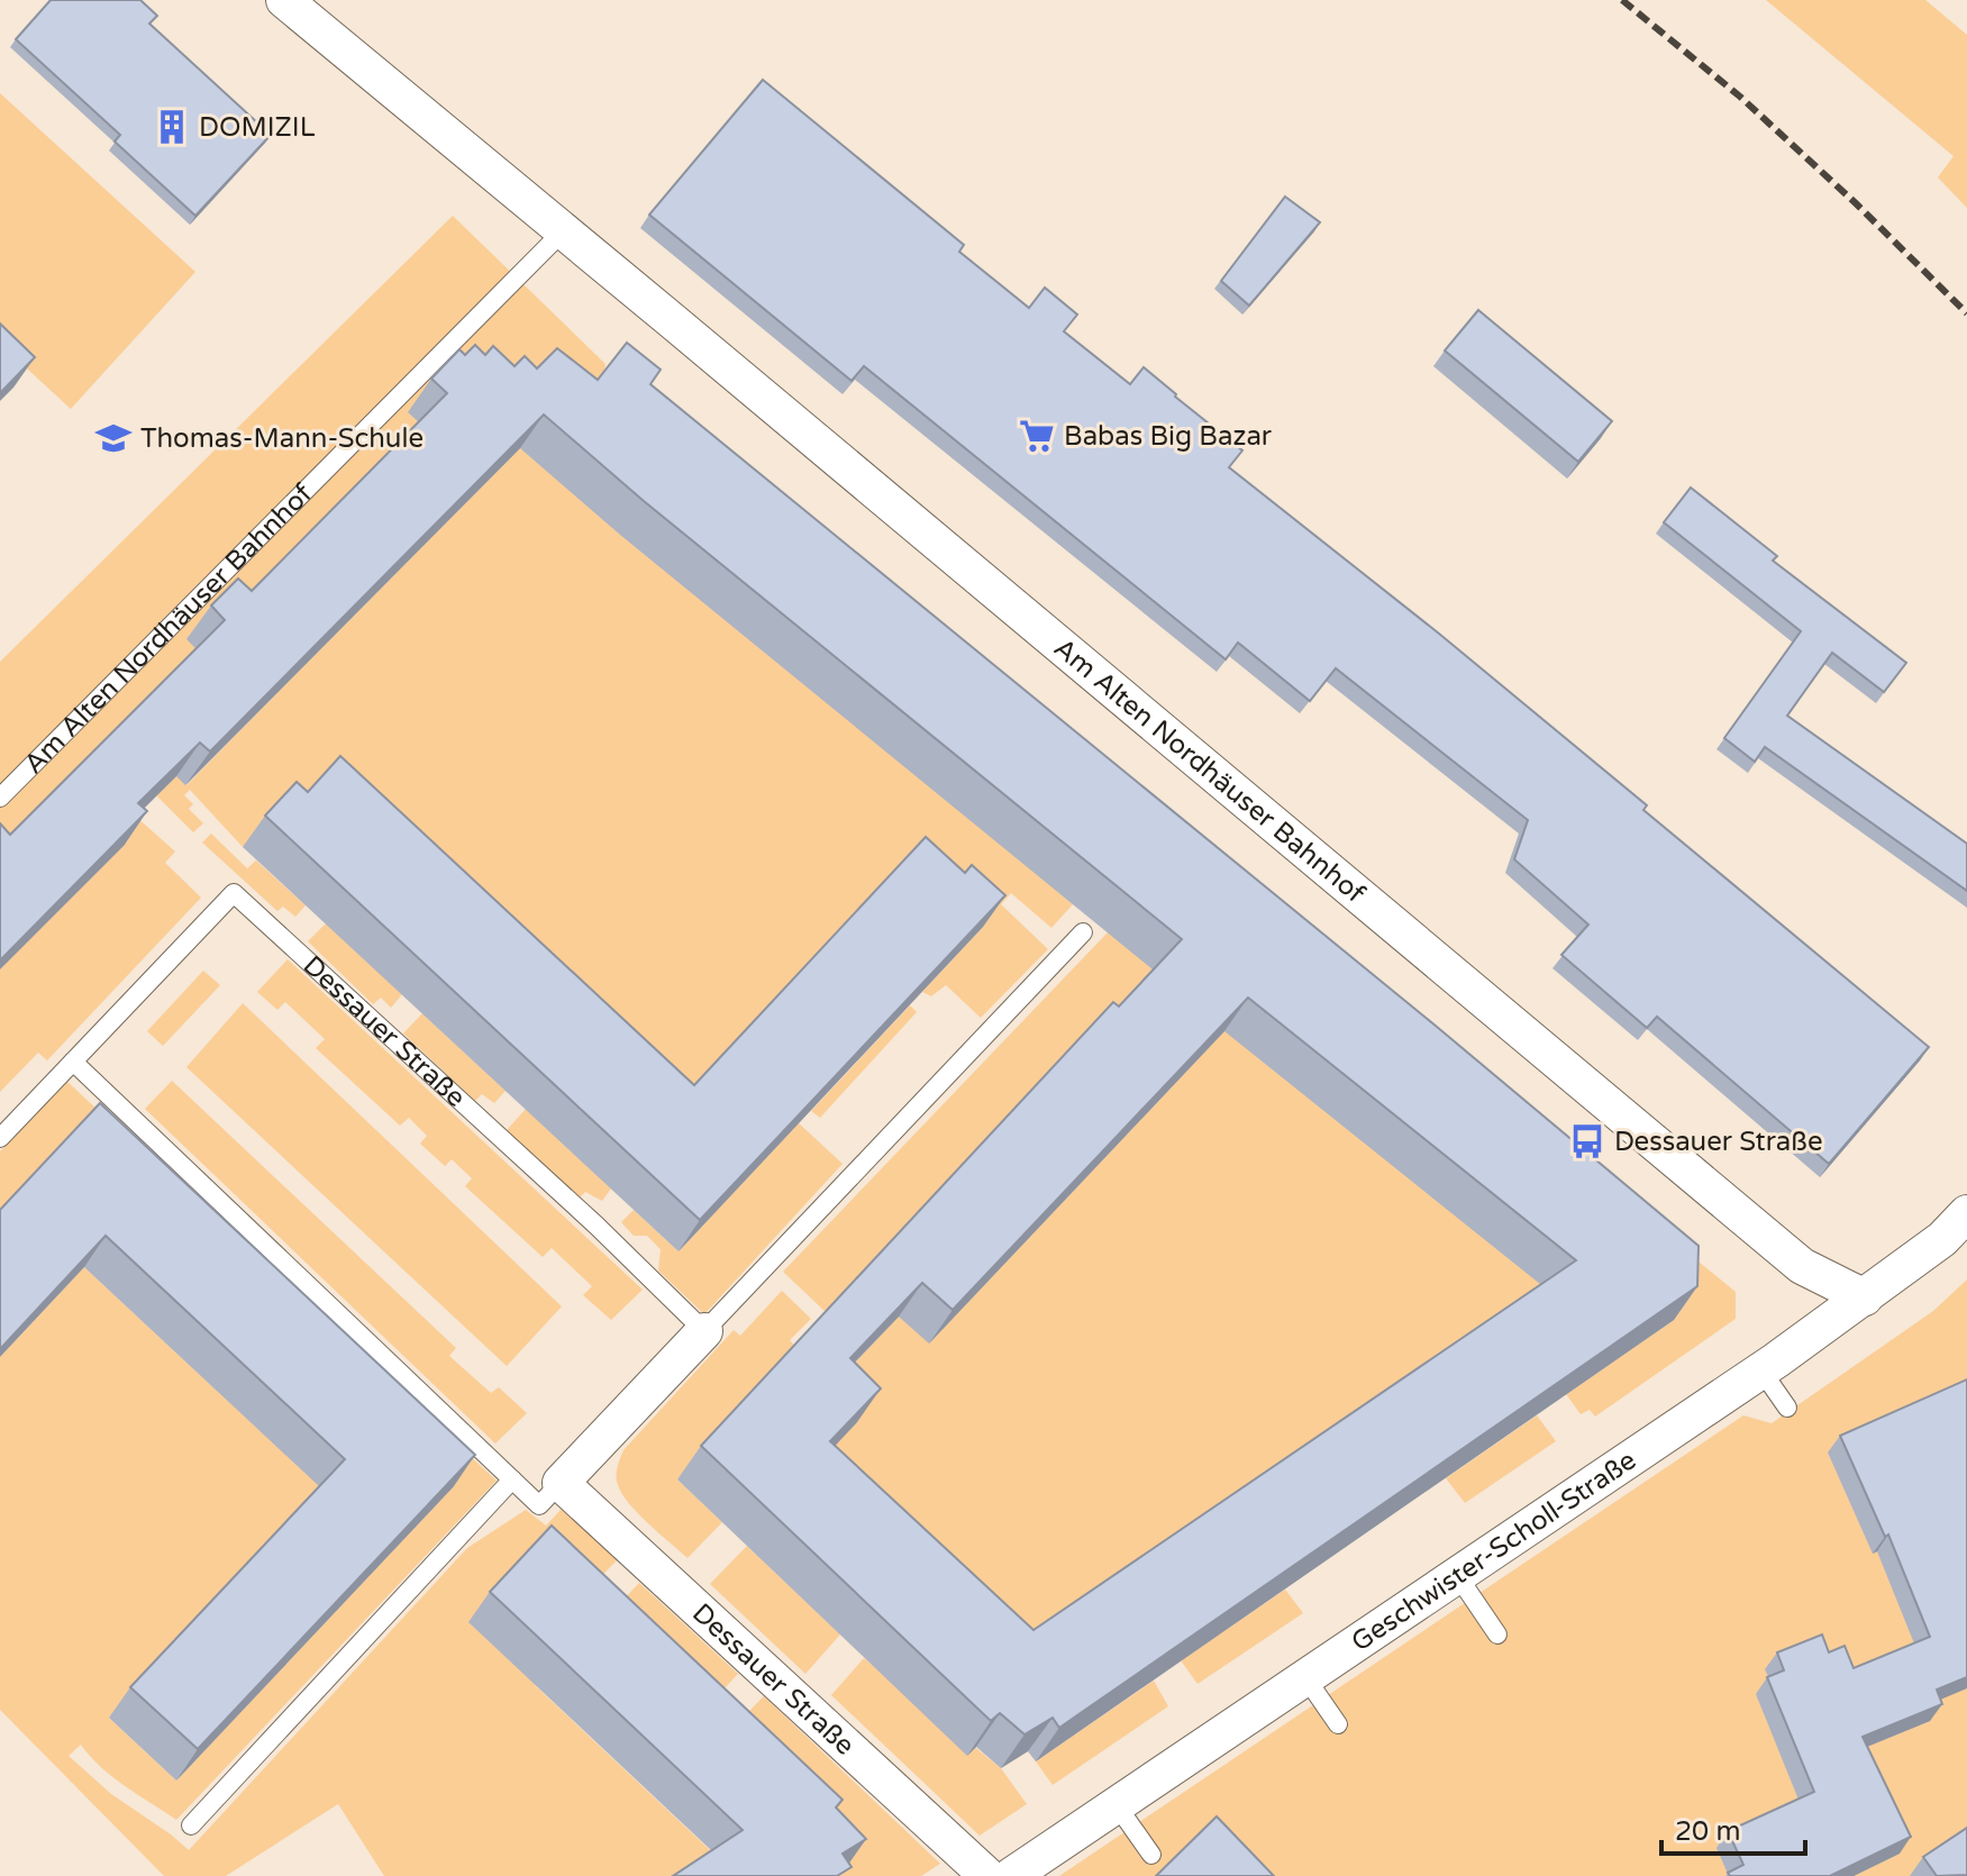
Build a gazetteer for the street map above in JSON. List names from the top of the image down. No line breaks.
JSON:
{"streets":{"street":["Am Alten Nordhäuser Bahnhof","Dessauer Straße","Geschwister-Scholl-Straße"]},"crossings":[["Am Alten Nordhäuser Bahnhof","Geschwister-Scholl-Straße"]],"places":{"building":["DOMIZIL"],"supermarket":["Babas Big Bazar"],"school or university":["Thomas-Mann-Schule"],"bus stop":["Dessauer Straße"]},"scale_bar":"20 m"}
